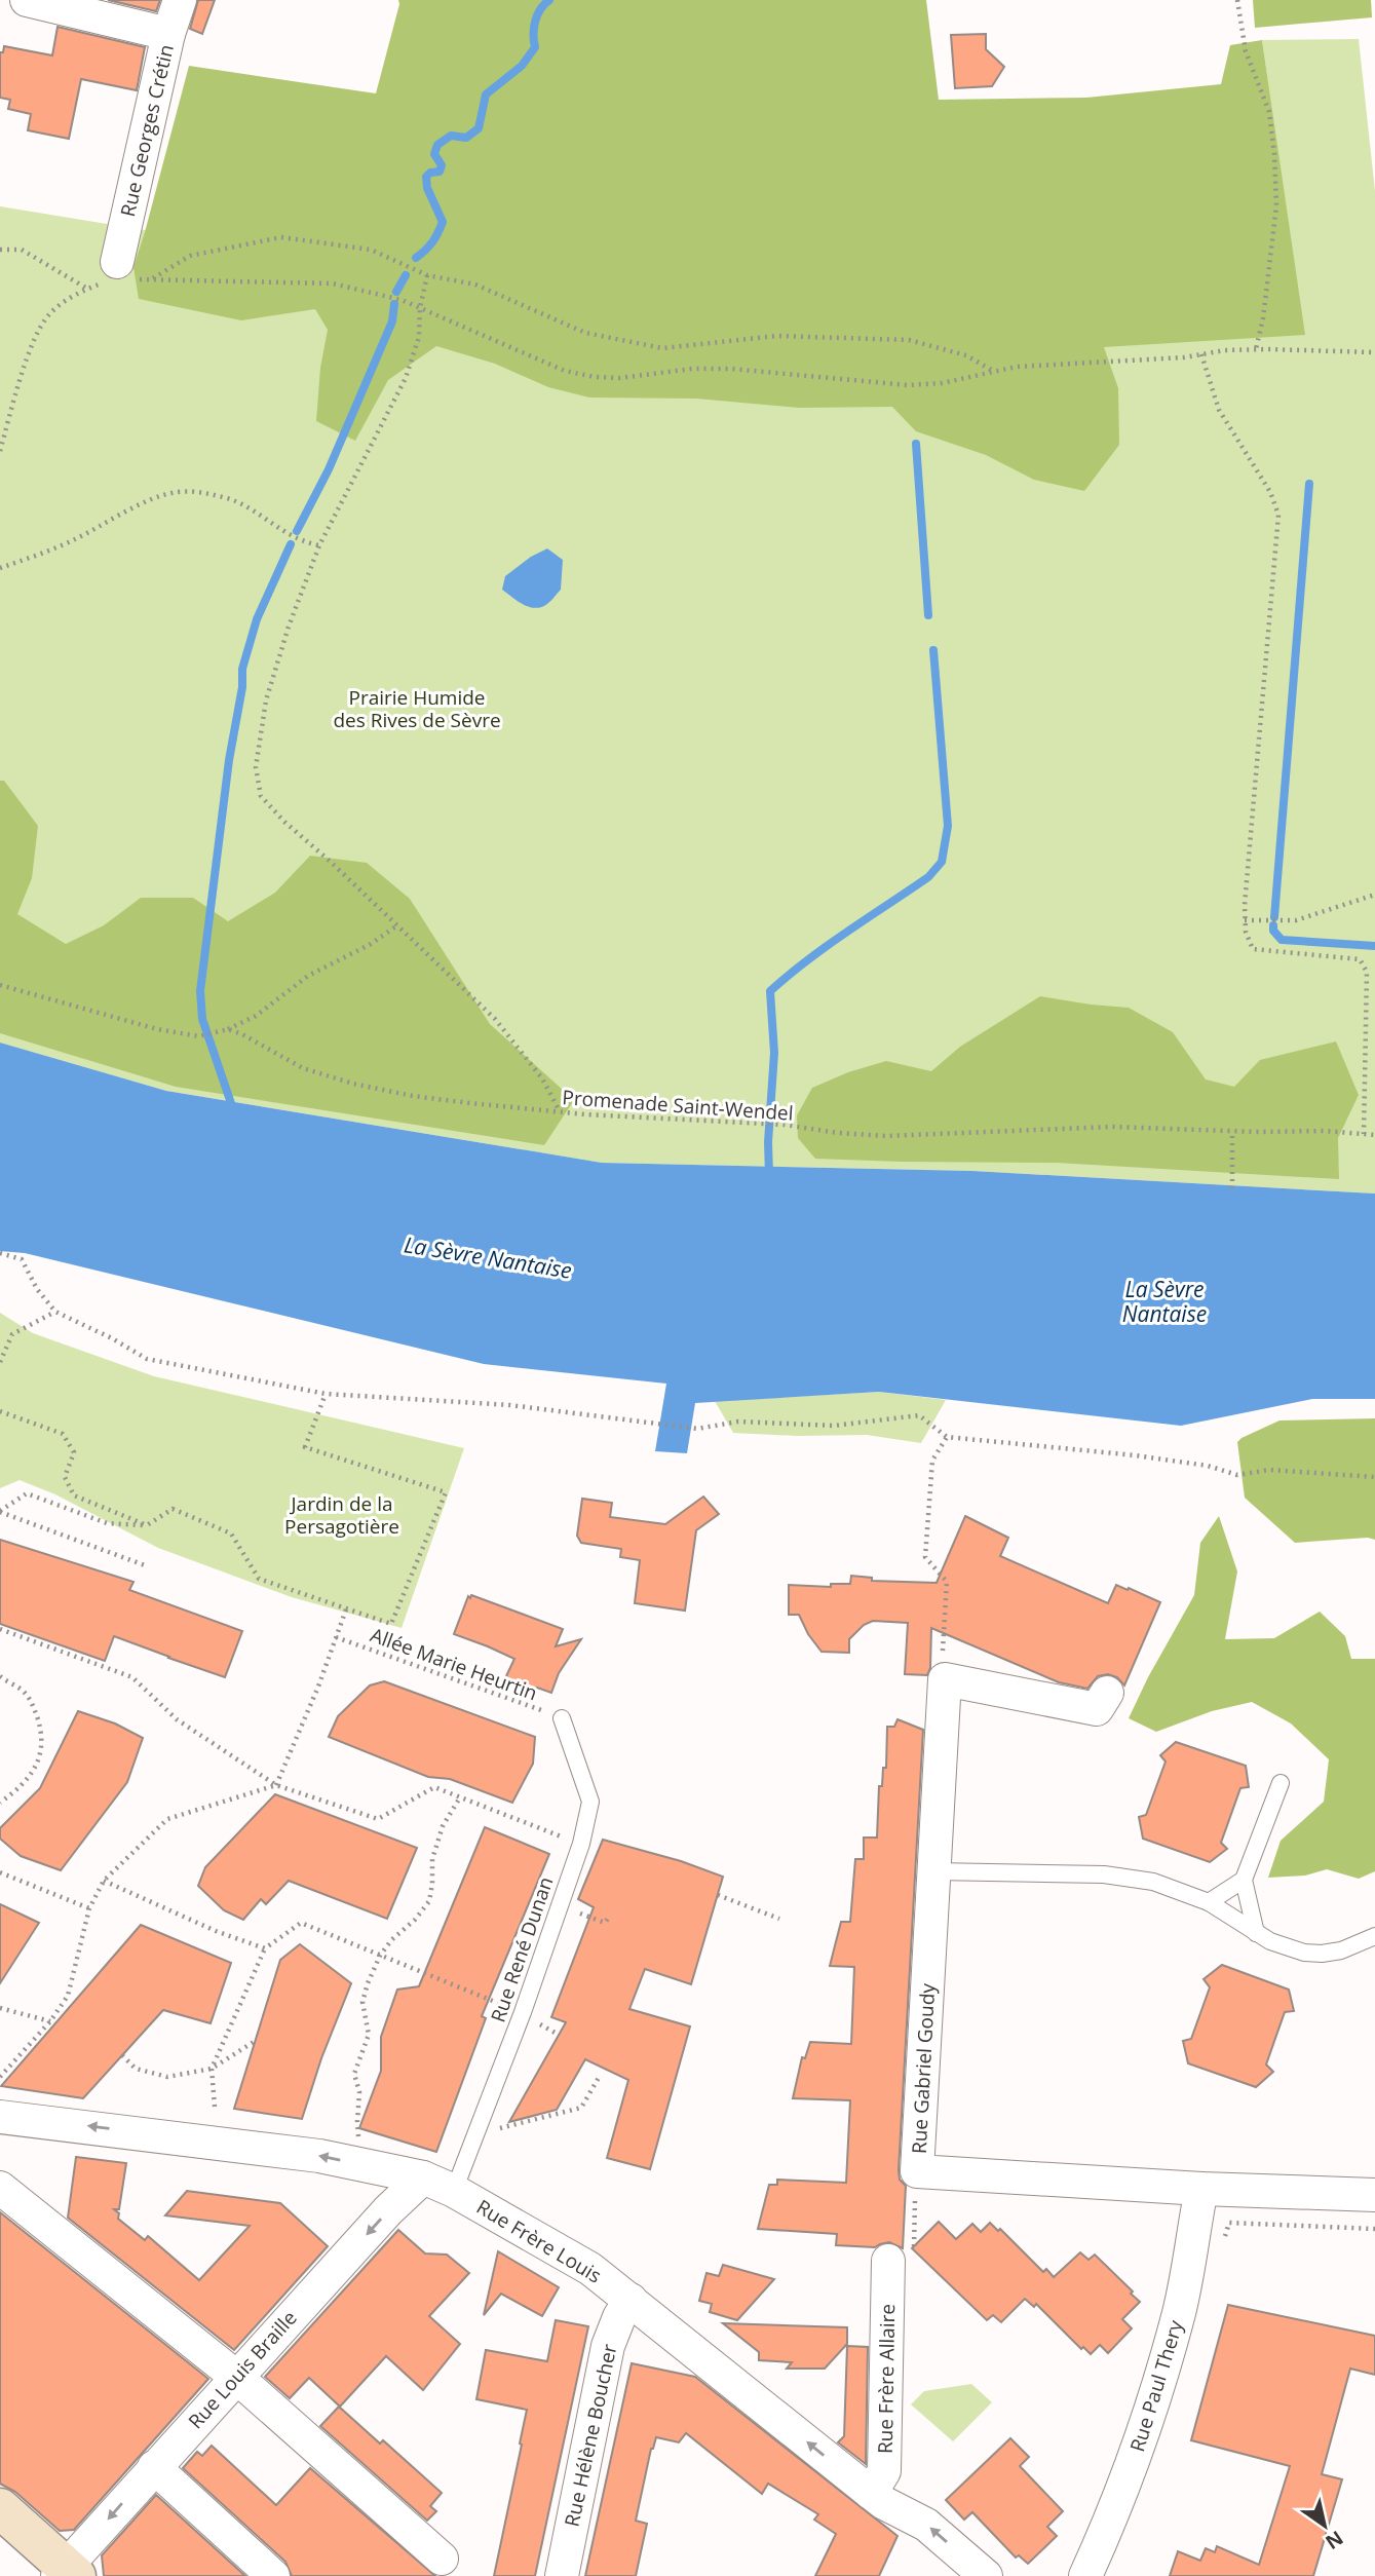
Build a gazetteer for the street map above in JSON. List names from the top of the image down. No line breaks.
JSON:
{"streets":{"street":["Rue Georges Crétin","Rue Gabriel Goudy","Rue Frère Louis","Rue Louis Braille","Rue Frère Allaire","Rue Paul Thery","Rue Hélène Boucher"],"lane":["Rue René Dunan"],"path":["Promenade Saint-Wendel","Allée Marie Heurtin"]},"crossings":[["Allée Marie Heurtin","Rue René Dunan"],["Rue René Dunan","Rue Frère Louis"],["Rue Gabriel Goudy","Rue Paul Thery"],["Rue Frère Louis","Rue Louis Braille"],["Rue Frère Louis","Rue Frère Allaire"],["Rue Frère Louis","Rue Hélène Boucher"]],"one_way":["Rue Louis Braille"],"water":["La Sèvre Nantaise"],"parks":["Prairie Humide des Rives de Sèvre","Jardin de la Persagotière"],"north":"bottom right"}
